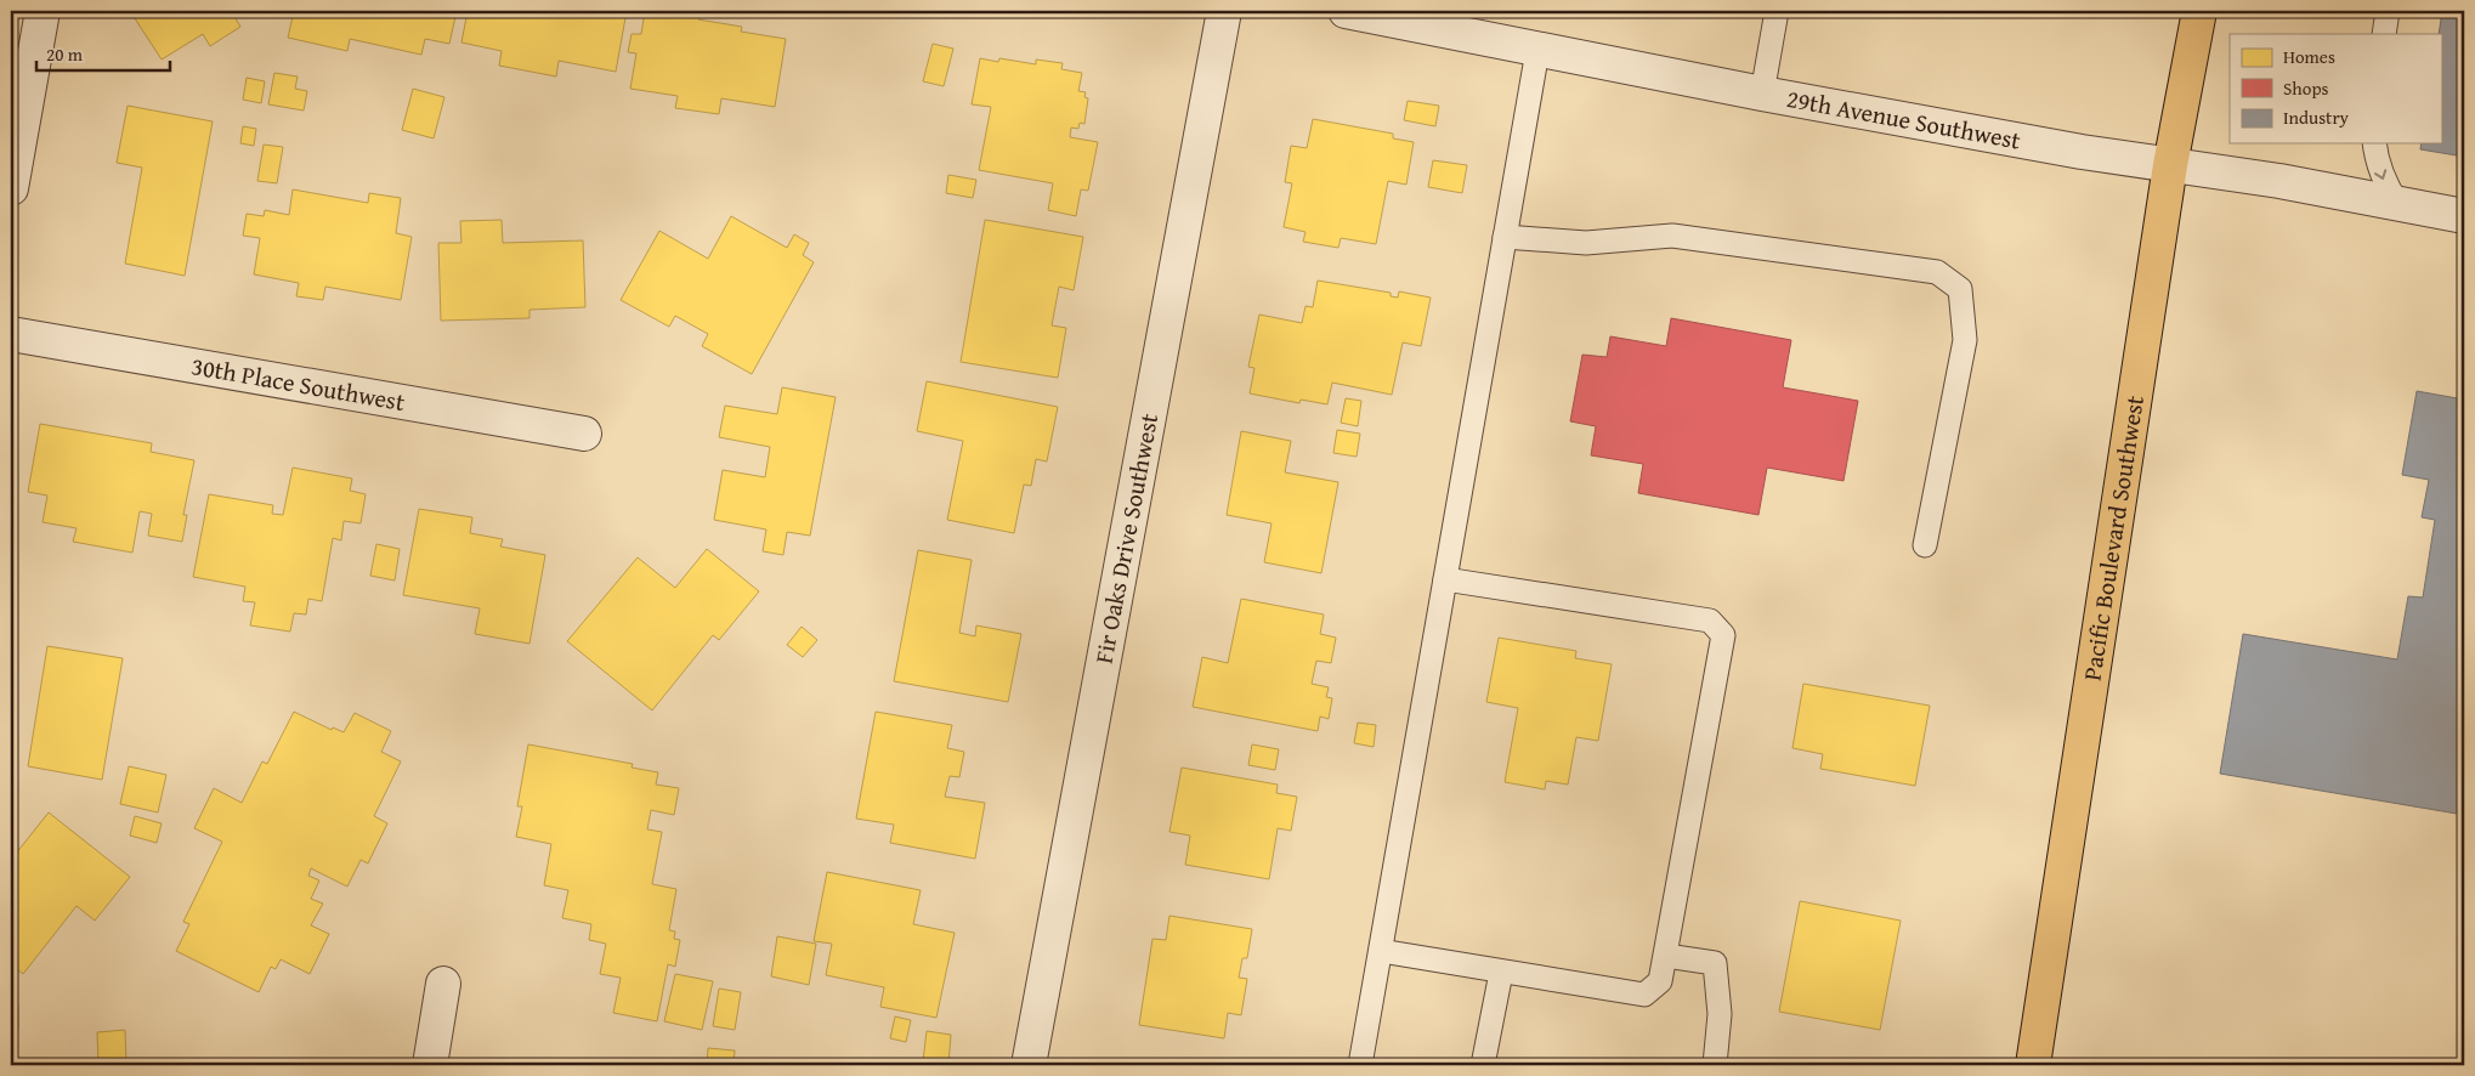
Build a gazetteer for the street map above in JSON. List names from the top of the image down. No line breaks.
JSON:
{"streets":{"main road":["Pacific Boulevard Southwest"],"street":["29th Avenue Southwest","30th Place Southwest","Fir Oaks Drive Southwest"]},"crossings":[["29th Avenue Southwest","Pacific Boulevard Southwest"]],"legend":["Homes","Shops","Industry"],"scale_bar":"20 m"}
